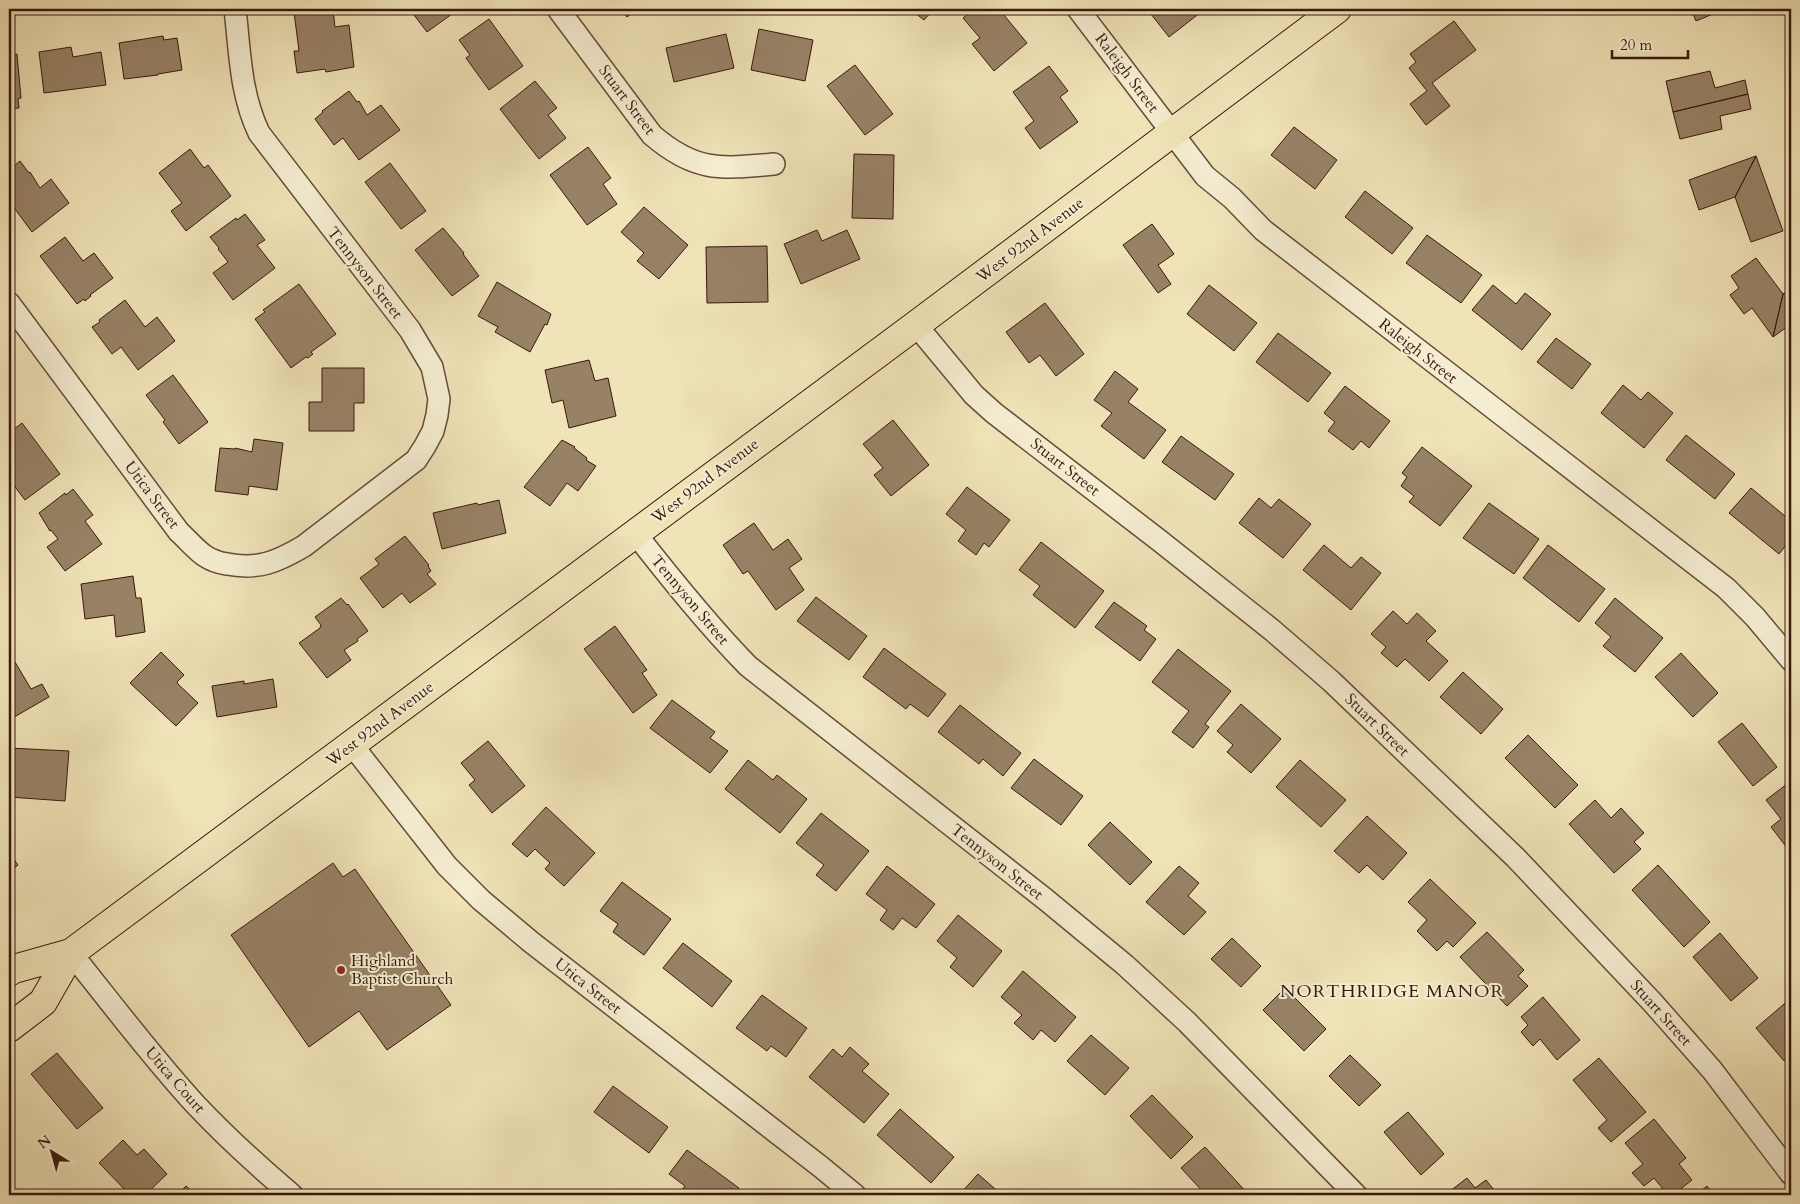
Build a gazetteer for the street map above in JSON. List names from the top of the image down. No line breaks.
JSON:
{"streets":{"main road":["West 92nd Avenue"],"street":["Raleigh Street","Stuart Street","Tennyson Street","Utica Street","Utica Court"]},"crossings":[["Raleigh Street","West 92nd Avenue"],["Stuart Street","West 92nd Avenue"],["West 92nd Avenue","Tennyson Street"],["West 92nd Avenue","Utica Street"],["West 92nd Avenue","Utica Court"],["Tennyson Street","Utica Street"]],"districts":["NORTHRIDGE MANOR"],"places":["Highland Baptist Church"],"scale_bar":"20 m","north":"top left"}
